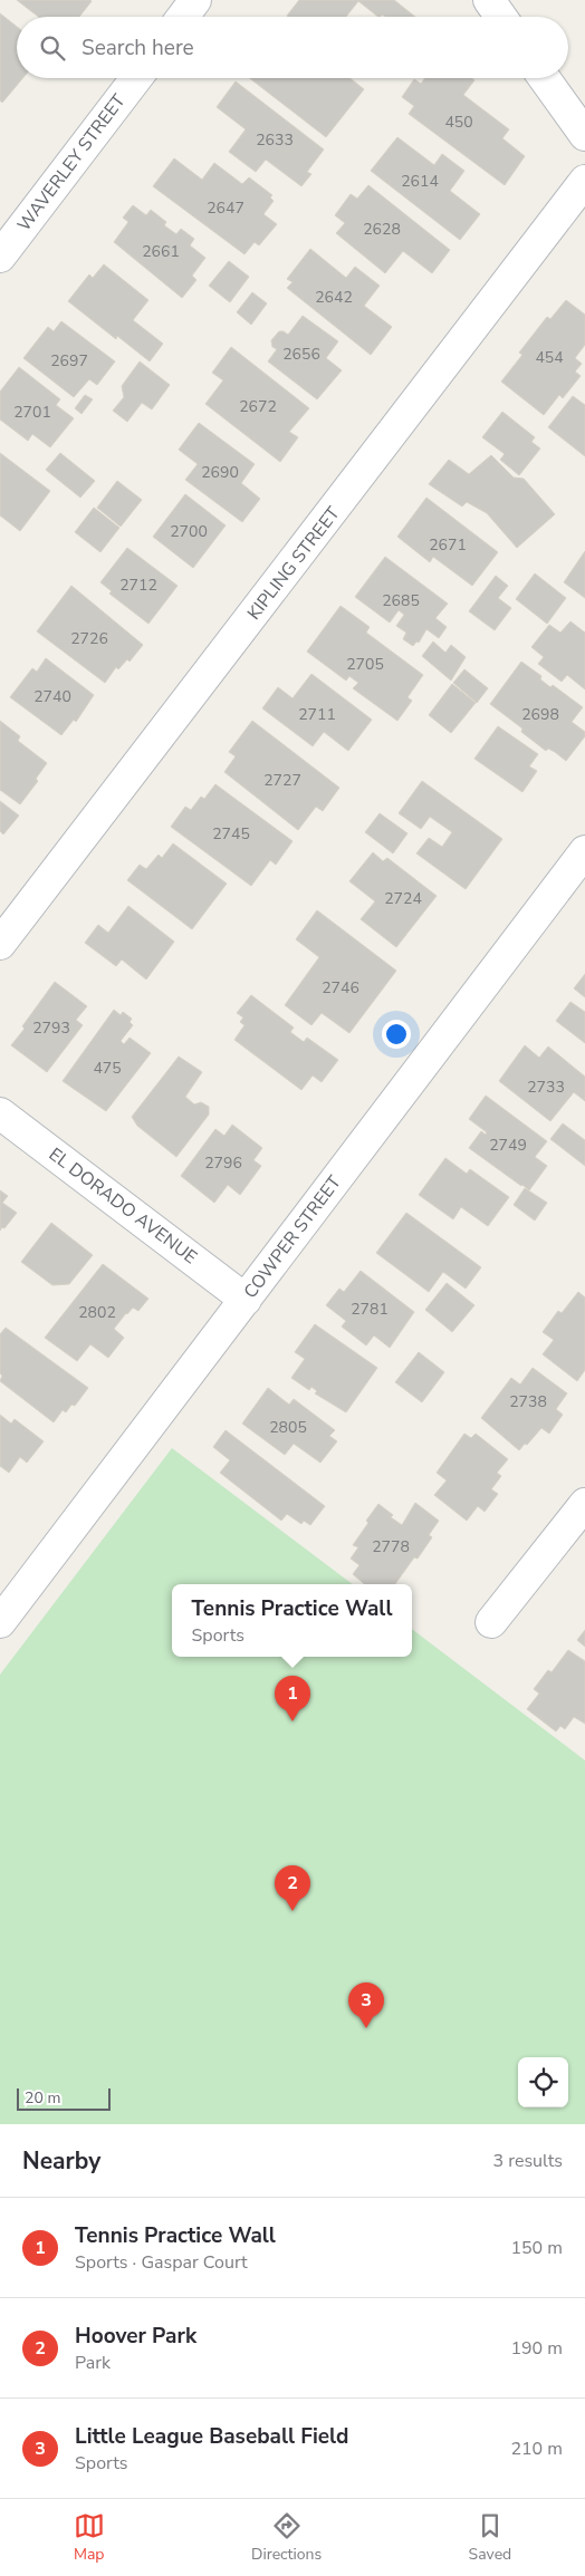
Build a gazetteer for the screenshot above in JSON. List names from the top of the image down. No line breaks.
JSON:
{"streets":{"street":["WAVERLEY STREET","KIPLING STREET","EL DORADO AVENUE","COWPER STREET"]},"crossings":[["EL DORADO AVENUE","COWPER STREET"]],"house_numbers":["450","2633","2614","2647","2628","2661","2642","2656","454","2697","2672","2701","2690","2700","2671","2712","2685","2726","2705","2740","2711","2698","2727","2745","2724","2746","2793","475","2733","2749","2796","2781","2802","2738","2805","2778"],"scale_bar":"20 m","page":{"search":"Search here","popup":["Tennis Practice Wall","Sports"],"pins":["1","2","3"],"scale":"20 m","heading":["Nearby","3 results"],"list":[{"mark":"1","name":"Tennis Practice Wall","note":"Sports · Gaspar Court","value":"150 m"},{"mark":"2","name":"Hoover Park","note":"Park","value":"190 m"},{"mark":"3","name":"Little League Baseball Field","note":"Sports","value":"210 m"}],"nav":["Map","Directions","Saved"]}}
